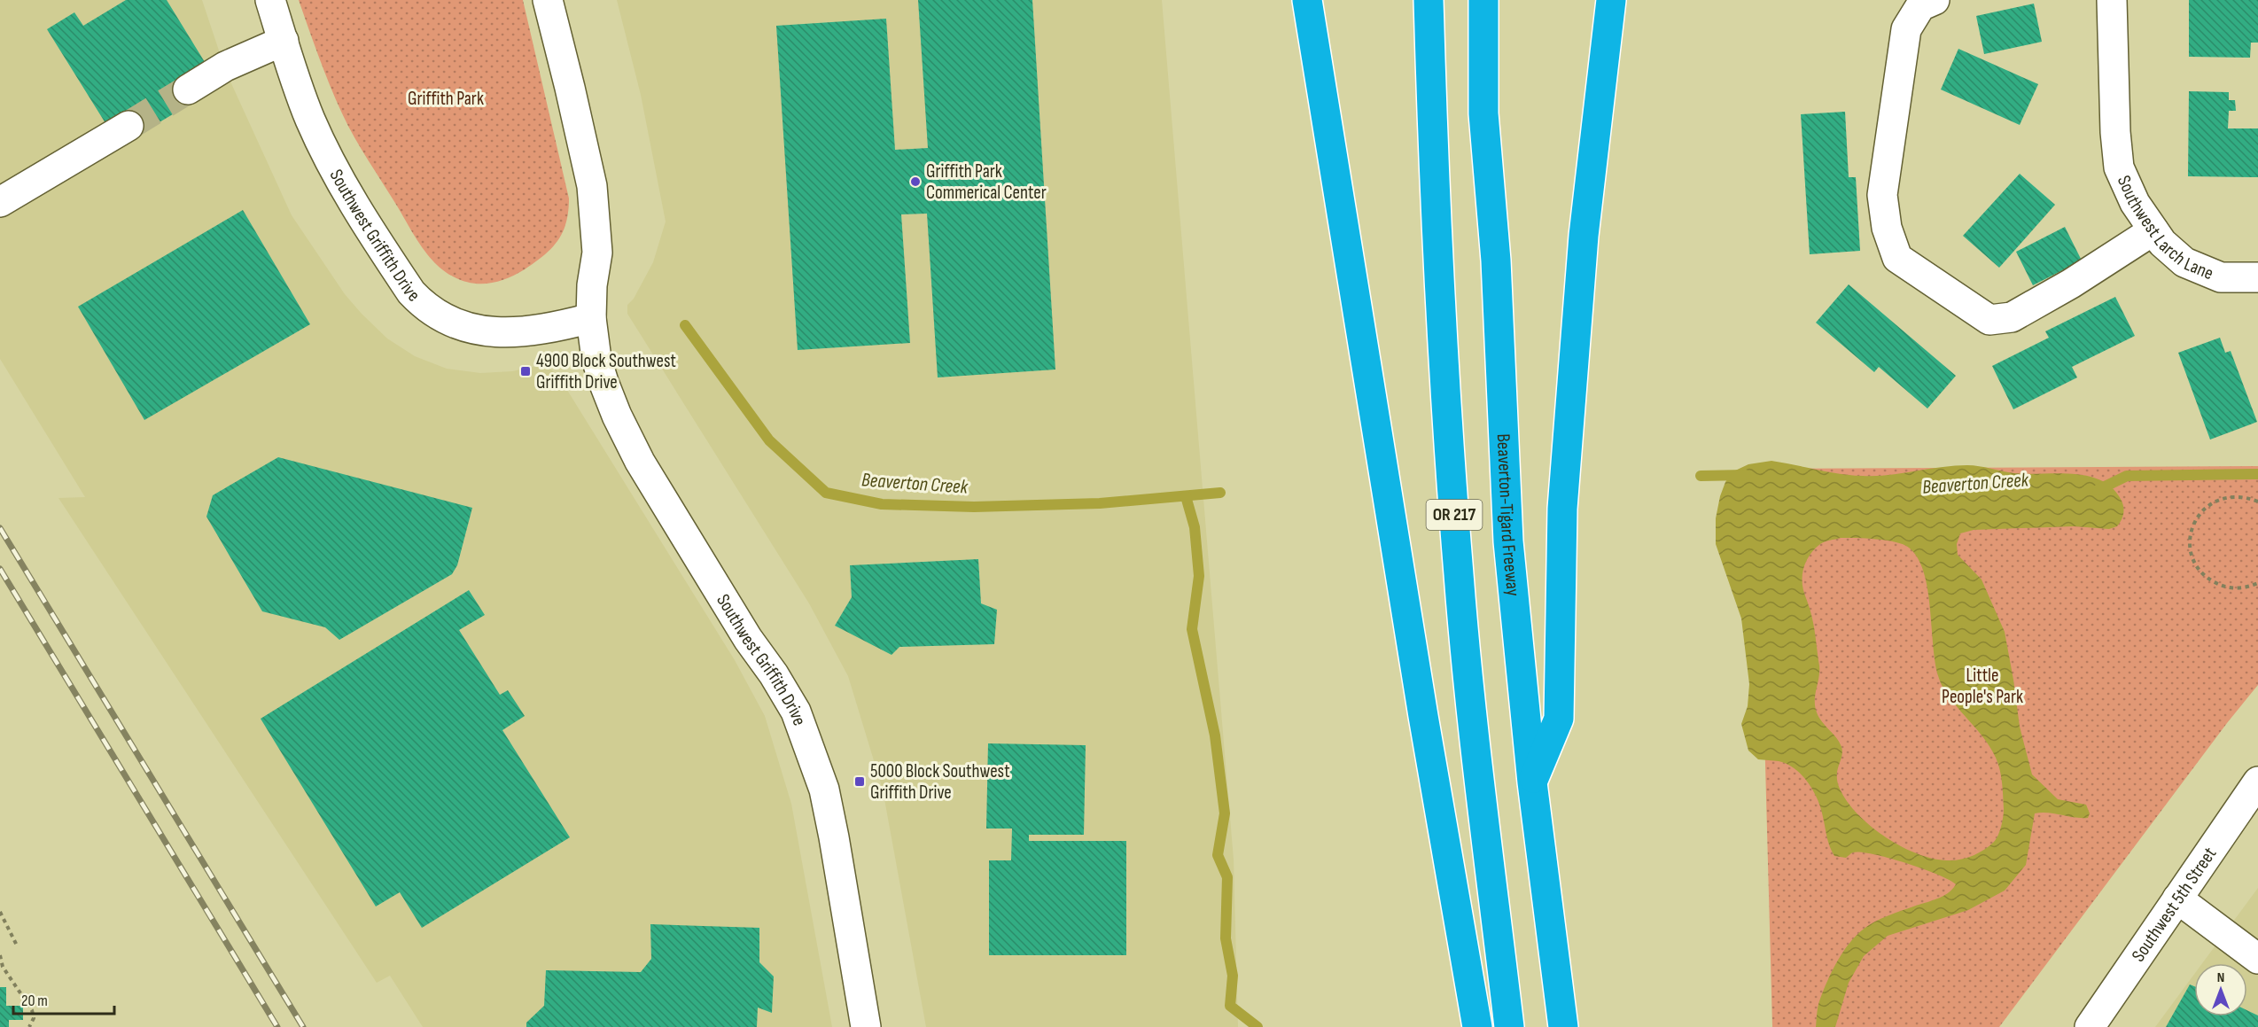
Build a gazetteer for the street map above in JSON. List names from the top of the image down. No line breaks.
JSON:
{"streets":{"highway":["OR 217","Beaverton-Tigard Freeway"],"street":["Southwest Larch Lane","Southwest Griffith Drive","Southwest 5th Street"]},"water":["Beaverton Creek"],"parks":["Griffith Park","Little People's Park"],"places":{"other":["Griffith Park Commerical Center"],"transit":["4900 Block Southwest Griffith Drive","5000 Block Southwest Griffith Drive"]},"scale_bar":"20 m","north":"top"}
